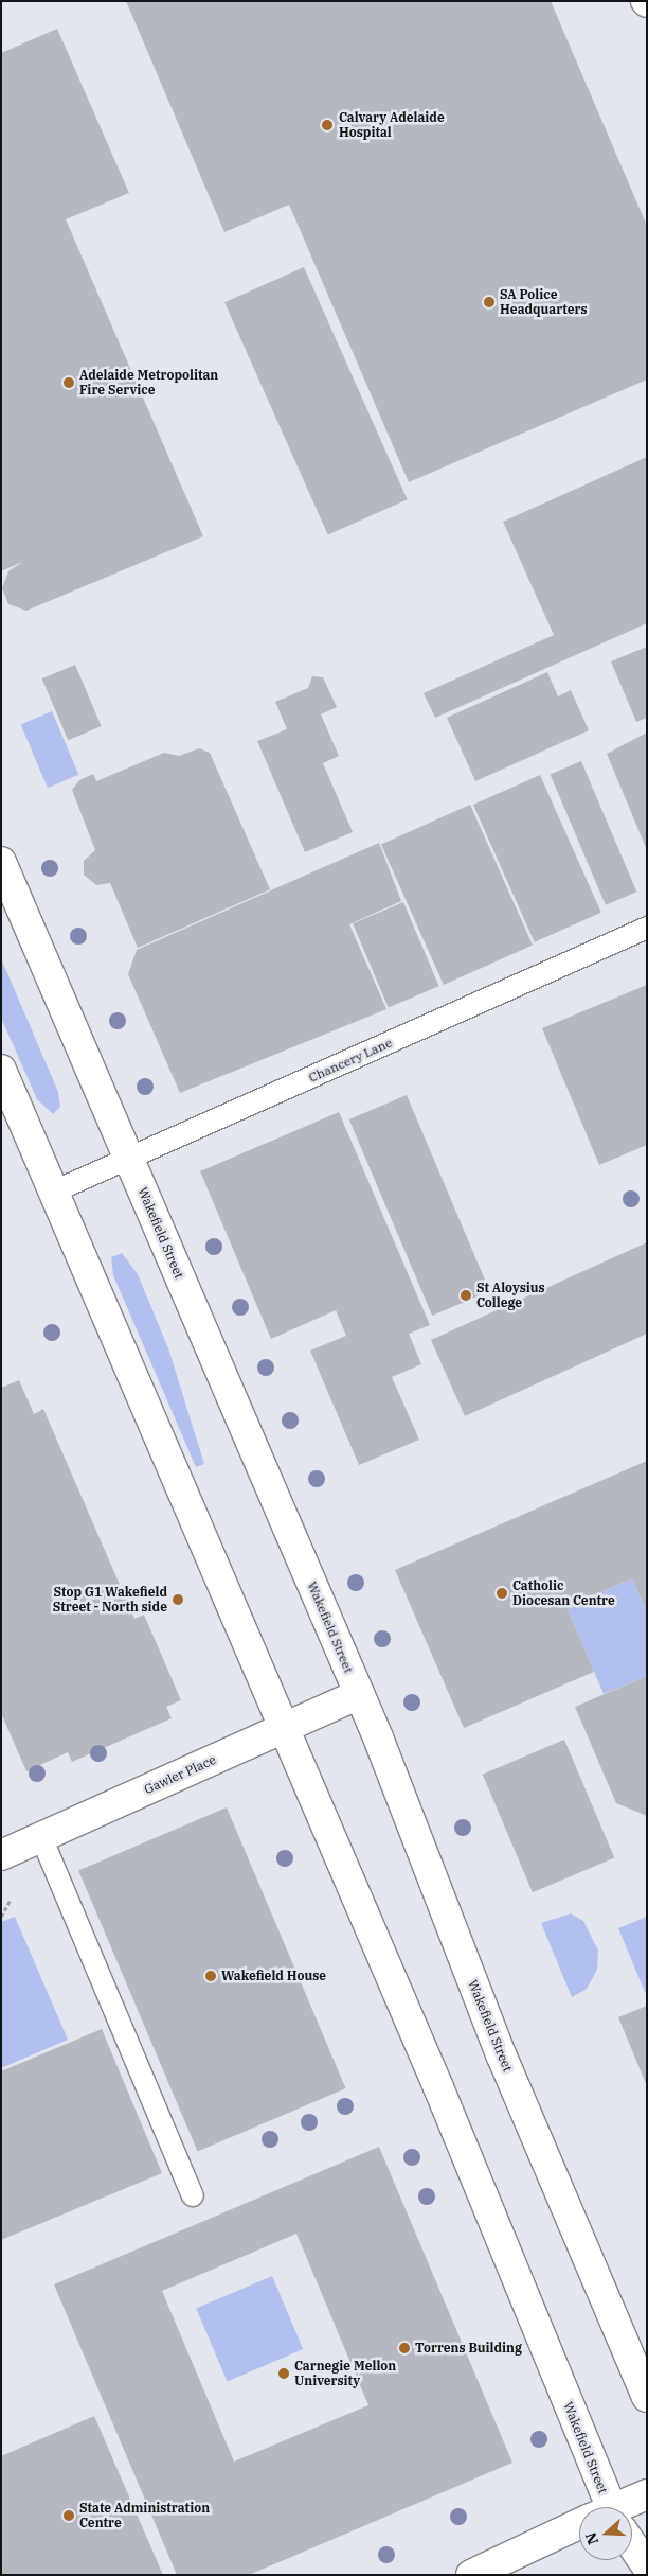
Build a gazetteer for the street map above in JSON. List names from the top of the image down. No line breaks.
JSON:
{"streets":{"main road":["Wakefield Street","Gawler Place"],"lane":["Chancery Lane"]},"crossings":[["Chancery Lane","Wakefield Street"],["Wakefield Street","Gawler Place"]],"places":["Calvary Adelaide Hospital","SA Police Headquarters","Adelaide Metropolitan Fire Service","St Aloysius College","Catholic Diocesan Centre","Stop G1 Wakefield Street - North side","Wakefield House","Torrens Building","Carnegie Mellon University","State Administration Centre"],"north":"left"}
